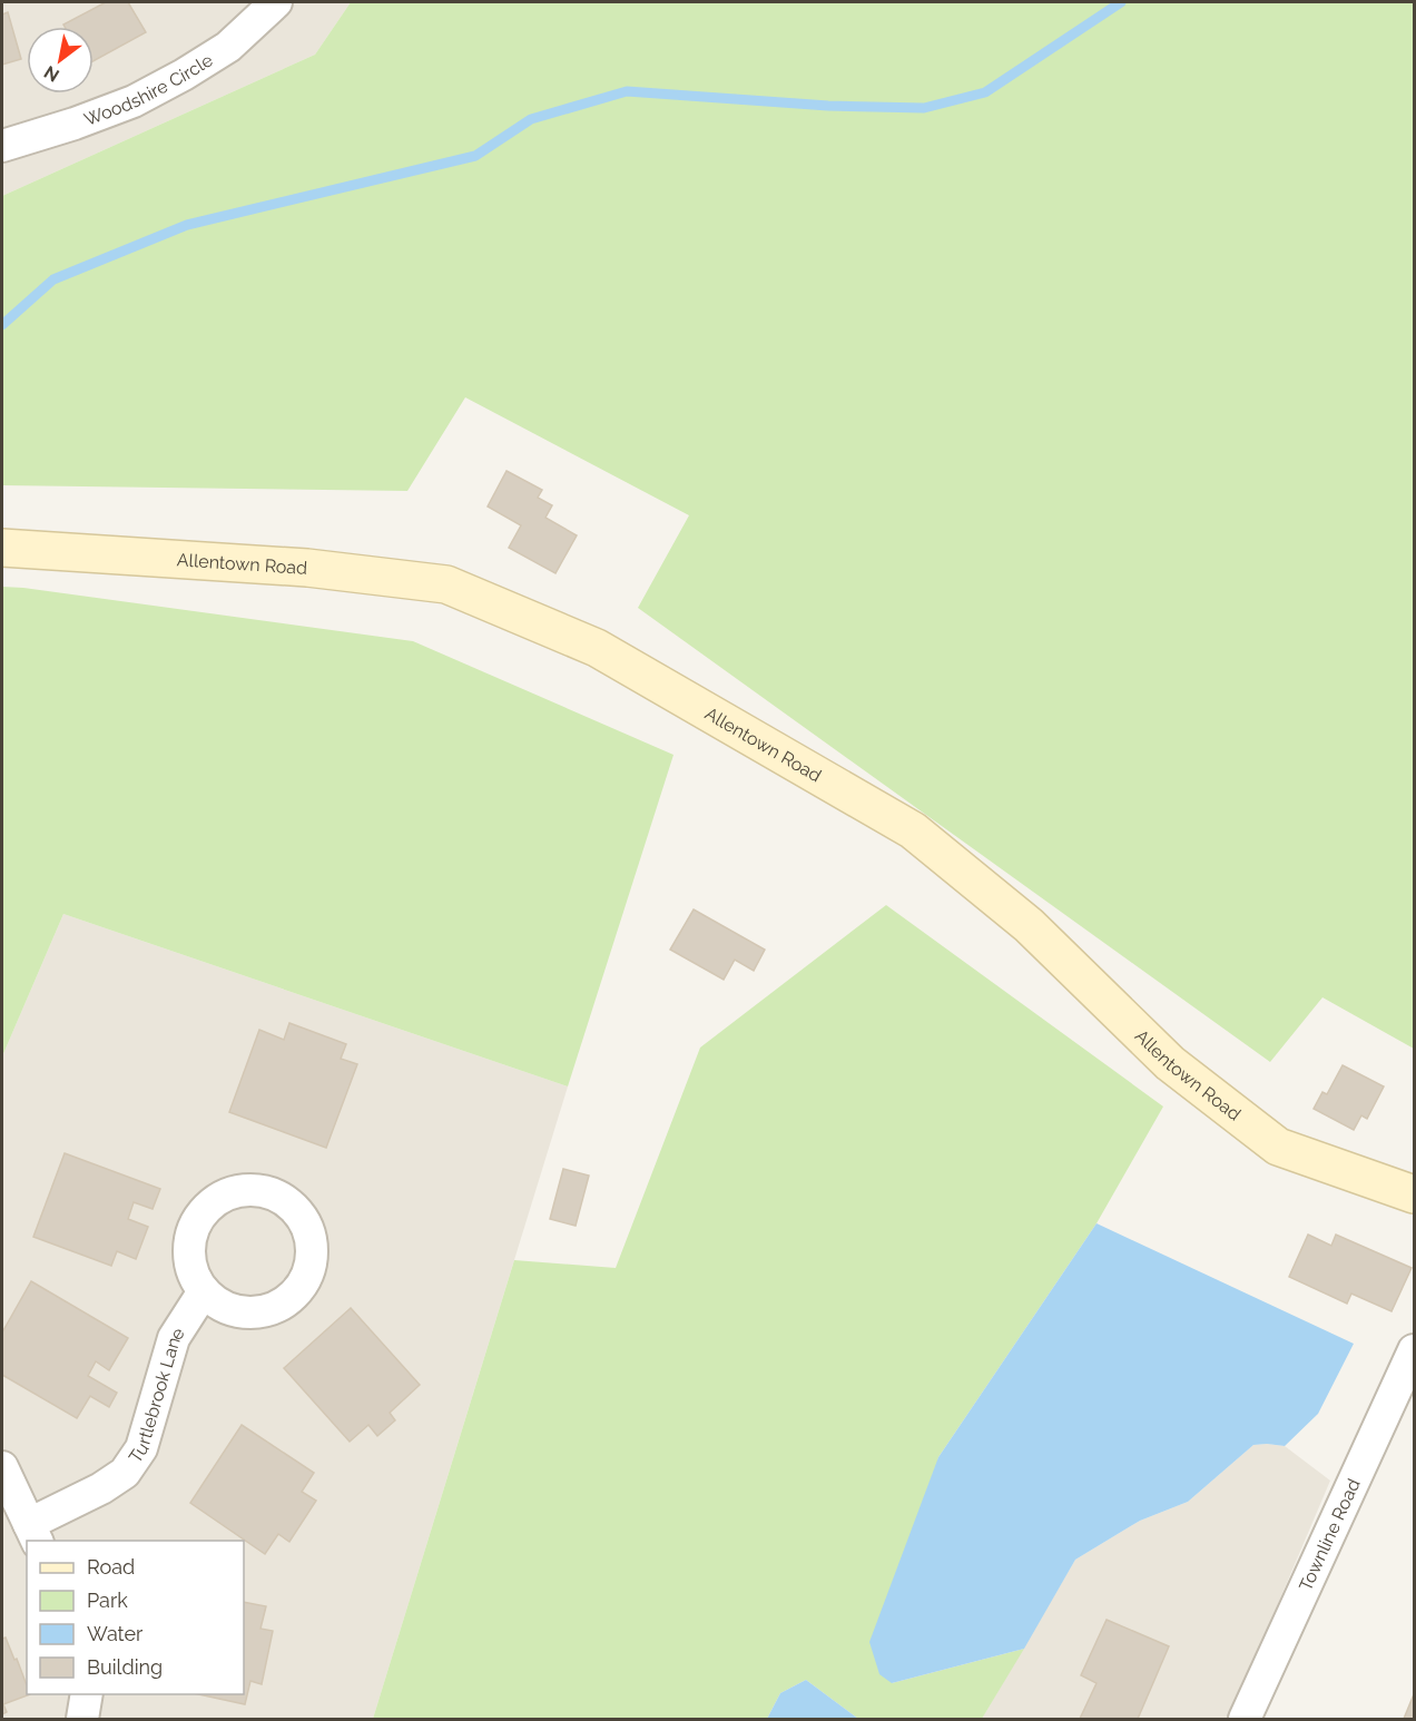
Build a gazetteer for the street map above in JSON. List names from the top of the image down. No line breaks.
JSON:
{"streets":{"street":["Woodshire Circle","Allentown Road","Turtlebrook Lane","Townline Road"]},"legend":["Road","Park","Water","Building"],"north":"bottom left"}
